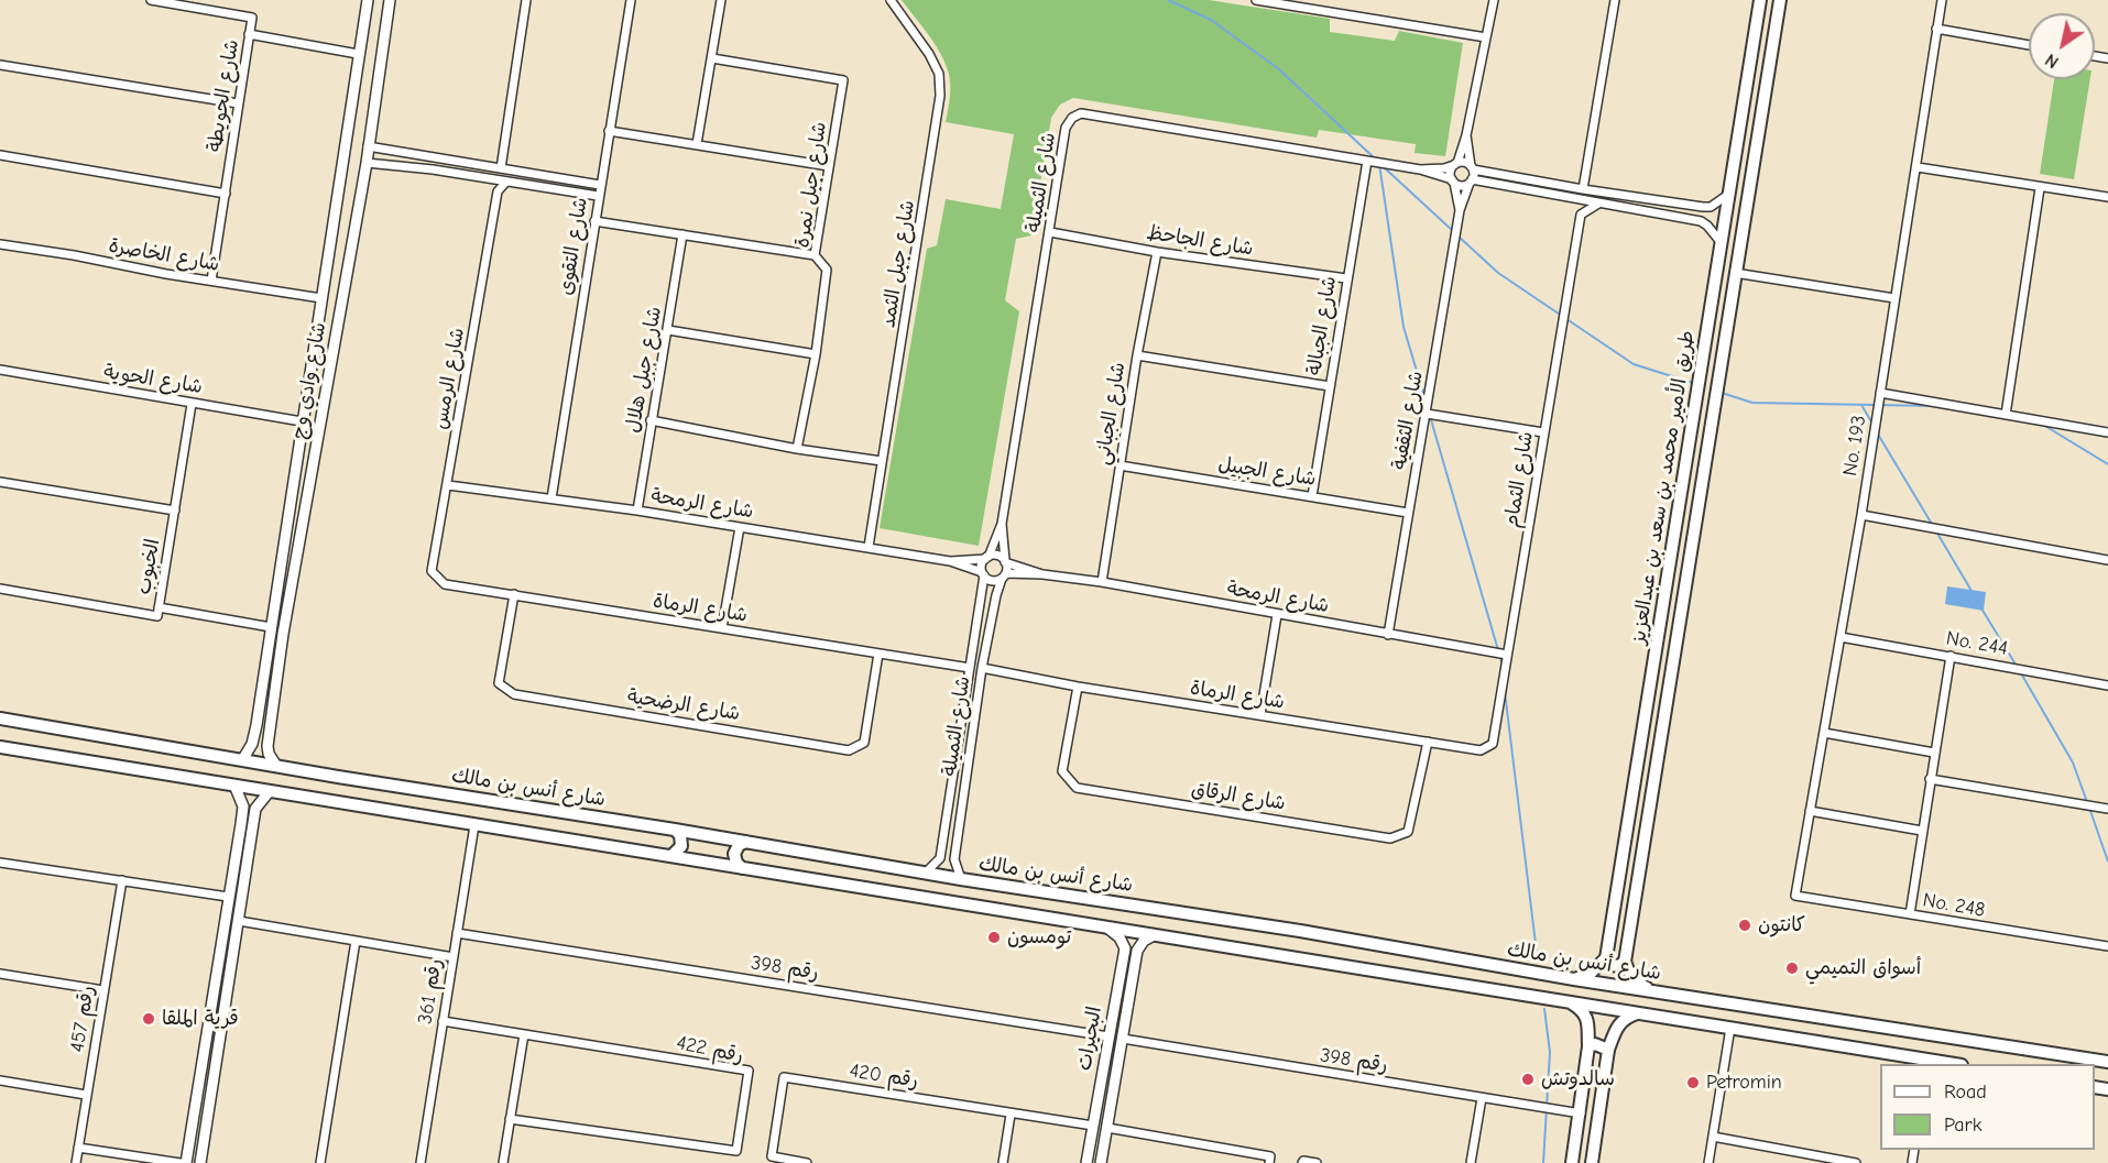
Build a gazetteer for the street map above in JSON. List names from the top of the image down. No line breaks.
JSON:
{"streets":{"main road":["طريق الأمير محمد بن سعد بن عبدالعزيز","شارع أنس بن مالك"],"street":["شارع الحويطة","شارع الثميلة","شارع جبل نمرة","شارع الجاحظ","شارع التقوى","شارع الخاصرة","شارع جبل الثمد","شارع الجبالة","شارع جبل هلال","شارع الرمس","شارع الحوية","شارع وادي وج","شارع الجباني","شارع الثقفية","No. 193","شارع الجبيل","شارع الثمام","شارع الرمحة","الخبوب","شارع الرماة","No. 244","شارع الرضحية","شارع الرقاق","No. 248","رقم 398","رقم 361","رقم 457","البحيرات","رقم 422","رقم 420"]},"crossings":[["شارع الحويطة","شارع الخاصرة"],["شارع الثميلة","شارع الجاحظ"],["شارع الثميلة","شارع الجبالة"],["شارع الثميلة","شارع الرماة"],["شارع الثميلة","شارع أنس بن مالك"],["شارع الجاحظ","شارع الجبالة"],["شارع الجاحظ","شارع الجباني"],["شارع التقوى","شارع الرمحة"],["شارع الخاصرة","شارع وادي وج"],["شارع جبل الثمد","شارع الرمحة"],["شارع الجبالة","شارع الجبيل"],["شارع جبل هلال","شارع الرمحة"],["شارع الرمس","شارع الرمحة"],["شارع الرمس","شارع الرماة"],["شارع الحوية","شارع وادي وج"],["شارع الحوية","الخبوب"],["شارع وادي وج","شارع أنس بن مالك"],["شارع الجباني","شارع الجبيل"],["شارع الجباني","شارع الرمحة"],["شارع الثقفية","شارع الجبيل"],["شارع الثقفية","شارع الرمحة"],["No. 193","No. 244"],["No. 193","No. 248"],["شارع الثمام","شارع الرمحة"],["شارع الثمام","شارع الرماة"],["شارع الرماة","شارع الرضحية"],["شارع الرماة","شارع الرقاق"],["شارع أنس بن مالك","رقم 361"],["شارع أنس بن مالك","البحيرات"],["رقم 398","رقم 361"],["رقم 398","البحيرات"],["رقم 361","رقم 422"],["البحيرات","رقم 420"]],"places":["كانتون","تومسون","أسواق التميمي","قرية الملقا","سالدوتش","Petromin"],"legend":["Road","Park"],"north":"bottom left"}
